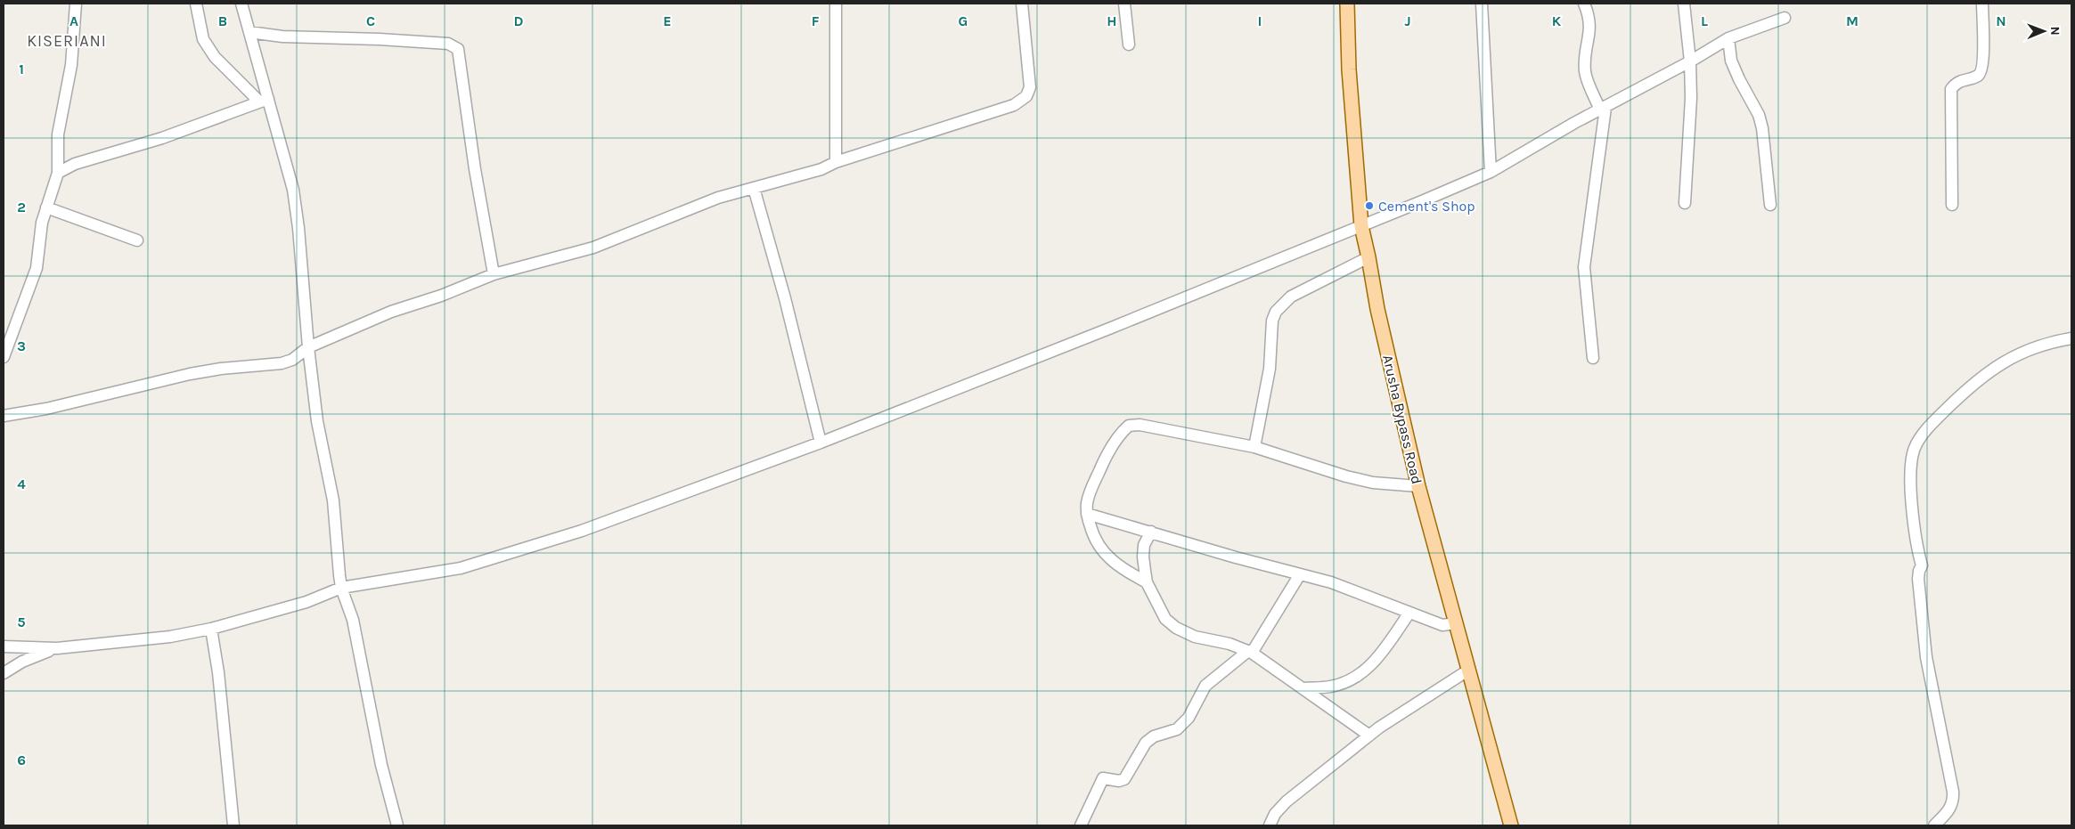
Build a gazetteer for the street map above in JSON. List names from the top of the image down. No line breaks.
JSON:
{"streets":{"main road":["Arusha Bypass Road"]},"districts":["KISERIANI"],"places":["Cement's Shop"],"north":"right","grid":{"columns":["A","B","C","D","E","F","G","H","I","J","K","L","M","N"],"rows":["1","2","3","4","5","6"]}}
